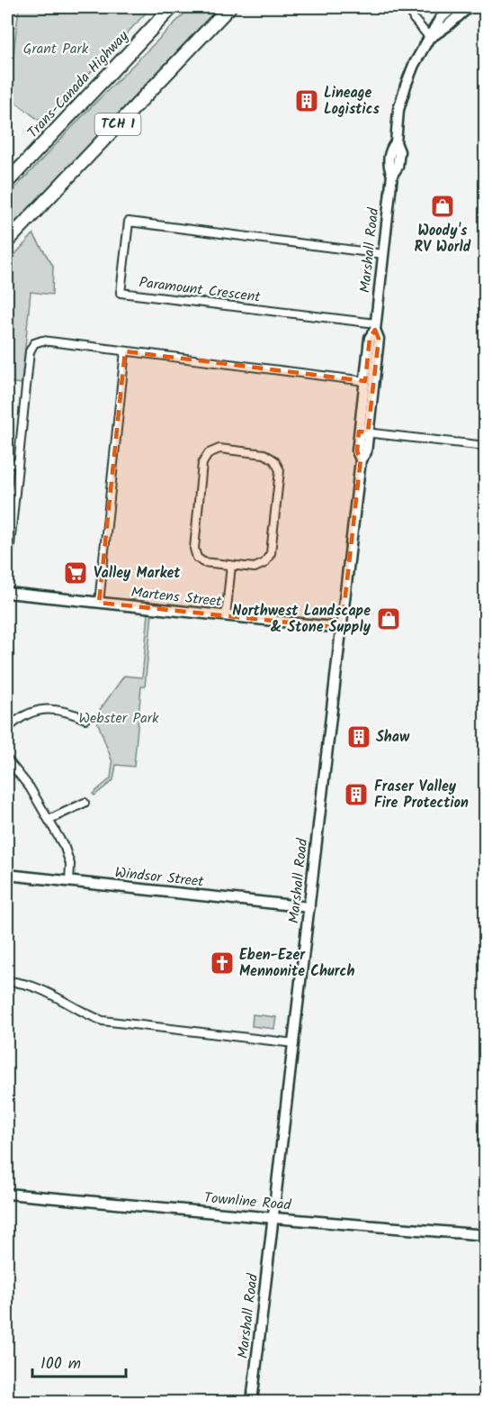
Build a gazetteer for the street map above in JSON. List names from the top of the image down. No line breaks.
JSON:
{"streets":{"highway":["Trans-Canada Highway","TCH 1"],"main road":["Marshall Road","Martens Street","Windsor Street","Townline Road"],"street":["Paramount Crescent"]},"crossings":[["Marshall Road","Paramount Crescent"],["Marshall Road","Martens Street"],["Marshall Road","Windsor Street"],["Marshall Road","Townline Road"]],"parks":["Grant Park","Webster Park"],"places":{"building":["Lineage Logistics","Shaw","Fraser Valley Fire Protection"],"shop":["Woody's RV World","Northwest Landscape & Stone Supply"],"supermarket":["Valley Market"],"church":["Eben-Ezer Mennonite Church"]},"scale_bar":"100 m"}
